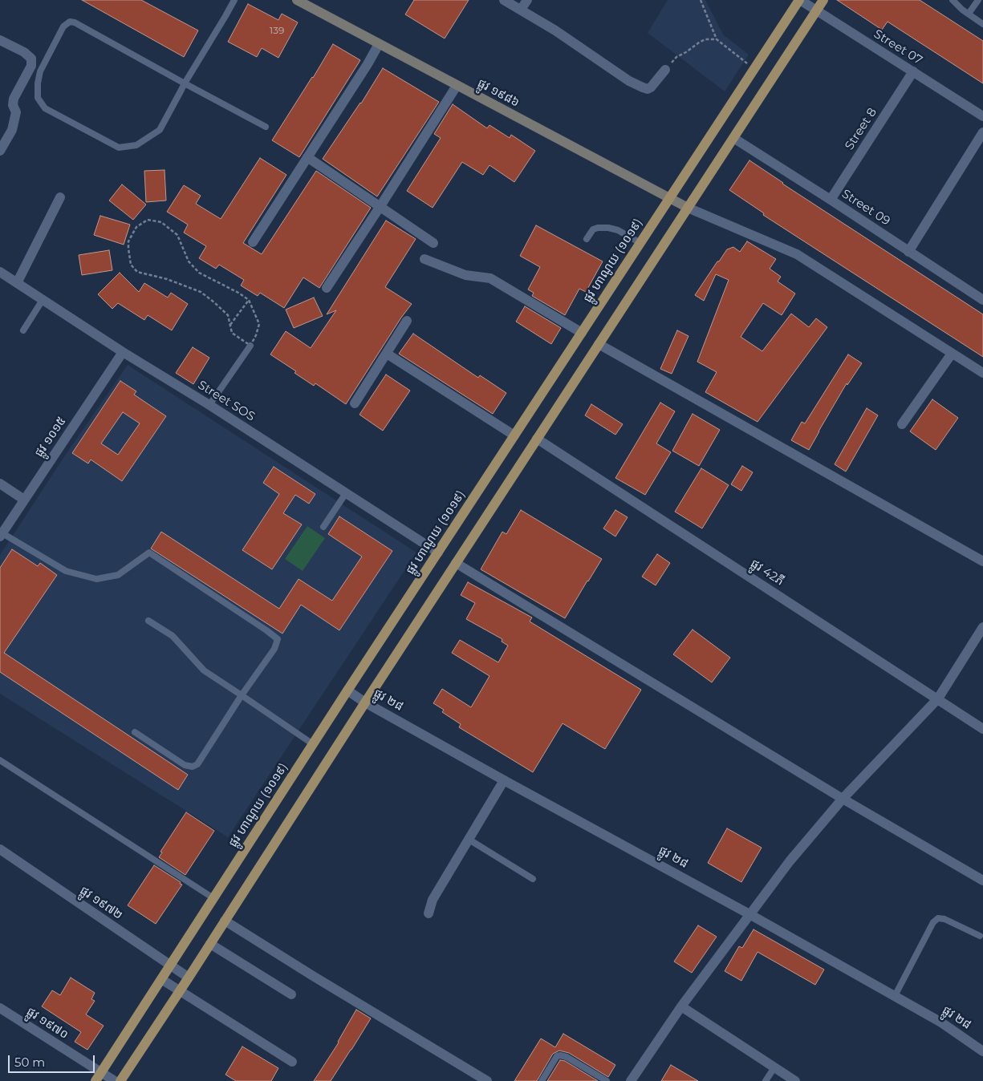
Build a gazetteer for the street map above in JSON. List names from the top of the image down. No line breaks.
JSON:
{"streets":{"main road":["ផ្លូវ ១៩៨៦","ផ្លូវ ហាណូយ (១០១៩)"],"street":["Street 07","Street 8","Street 09","Street SOS","ផ្លូវ ១០១៥","ផ្លូវ 42ភី","ផ្លូវ ២៨","ផ្លូវ ១៩៧២","ផ្លូវ ១៩៧០"]},"crossings":[["Street 07","Street 8"],["Street 07","ផ្លូវ ហាណូយ (១០១៩)"],["ផ្លូវ ១៩៨៦","ផ្លូវ ហាណូយ (១០១៩)"],["Street 8","Street 09"],["ផ្លូវ ហាណូយ (១០១៩)","Street SOS"],["ផ្លូវ ហាណូយ (១០១៩)","ផ្លូវ ២៨"],["ផ្លូវ ហាណូយ (១០១៩)","ផ្លូវ ១៩៧២"],["ផ្លូវ ហាណូយ (១០១៩)","ផ្លូវ ១៩៧០"],["Street SOS","ផ្លូវ ១០១៥"]],"house_numbers":["139"],"scale_bar":"50 m"}
